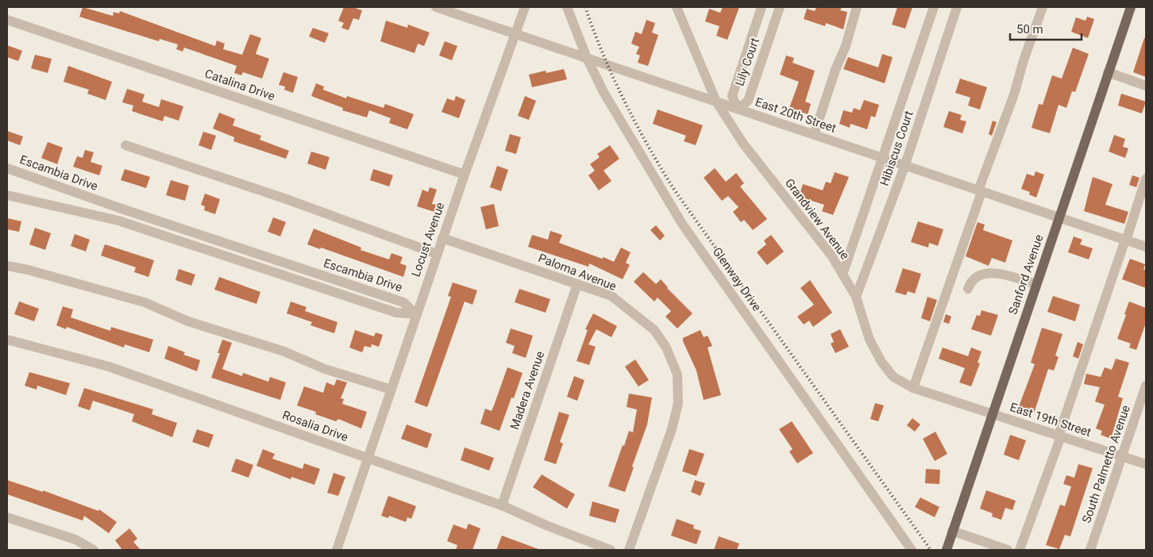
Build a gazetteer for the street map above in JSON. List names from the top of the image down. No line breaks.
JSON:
{"streets":{"main road":["Sanford Avenue"],"street":["Lily Court","Catalina Drive","East 20th Street","Hibiscus Court","Escambia Drive","Grandview Avenue","Locust Avenue","Paloma Avenue","Glenway Drive","Madera Avenue","East 19th Street","Rosalia Drive","South Palmetto Avenue"]},"crossings":[["Lily Court","East 20th Street"],["Catalina Drive","Locust Avenue"],["East 20th Street","Hibiscus Court"],["East 20th Street","Grandview Avenue"],["East 20th Street","Locust Avenue"],["East 20th Street","Sanford Avenue"],["East 20th Street","Glenway Drive"],["Hibiscus Court","Grandview Avenue"],["Escambia Drive","Locust Avenue"],["Grandview Avenue","Sanford Avenue"],["Grandview Avenue","East 19th Street"],["Locust Avenue","Paloma Avenue"],["Locust Avenue","Rosalia Drive"],["Paloma Avenue","Madera Avenue"],["Sanford Avenue","East 19th Street"],["Madera Avenue","Rosalia Drive"],["East 19th Street","South Palmetto Avenue"]],"scale_bar":"50 m"}
